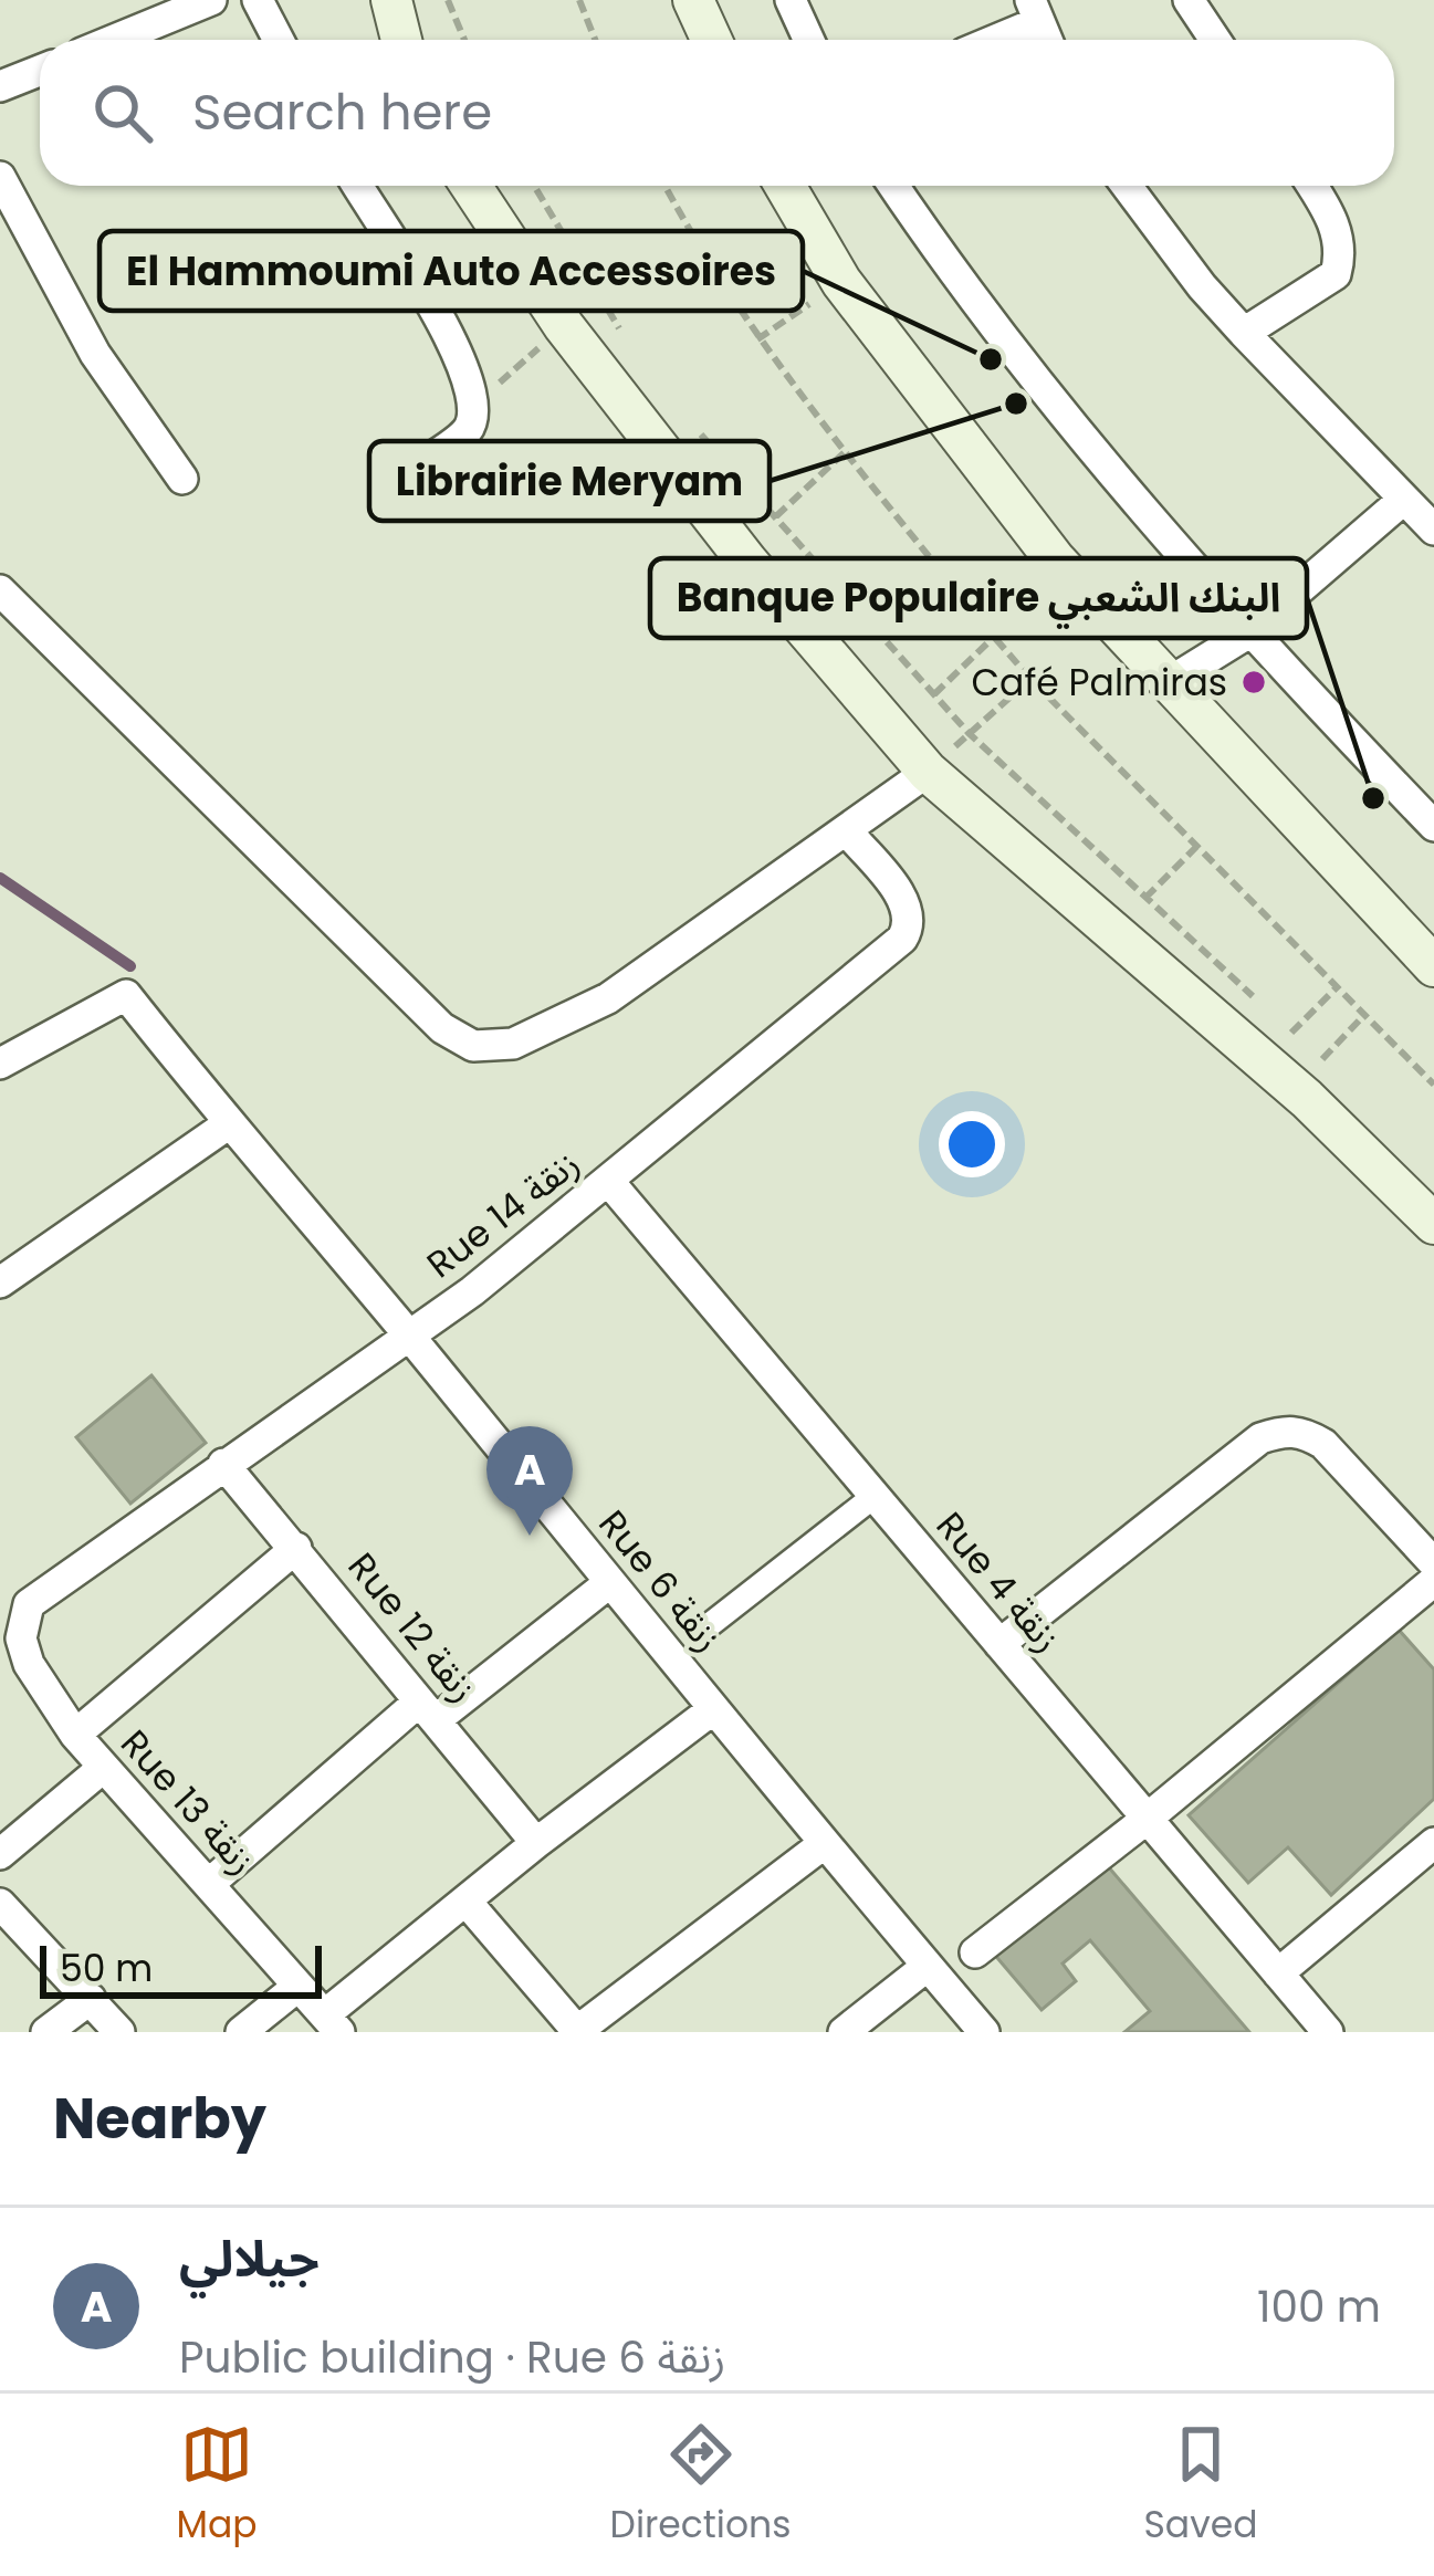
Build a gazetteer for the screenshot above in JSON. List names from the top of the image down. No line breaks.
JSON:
{"streets":{"street":["Rue 14 زنقة","Rue 6 زنقة","Rue 4 زنقة","Rue 12 زنقة","Rue 13 زنقة"]},"crossings":[["Rue 14 زنقة","Rue 6 زنقة"],["Rue 14 زنقة","Rue 4 زنقة"],["Rue 14 زنقة","Rue 12 زنقة"],["Rue 14 زنقة","Rue 13 زنقة"]],"places":["El Hammoumi Auto Accessoires","Librairie Meryam","Café Palmiras","Banque Populaire البنك الشعبي"],"scale_bar":"50 m","page":{"search":"Search here","pins":"A","scale":"50 m","heading":"Nearby","list":[{"mark":"A","name":"جيلالي","note":"Public building · Rue 6 زنقة","value":"100 m"}],"nav":["Map","Directions","Saved"]}}
